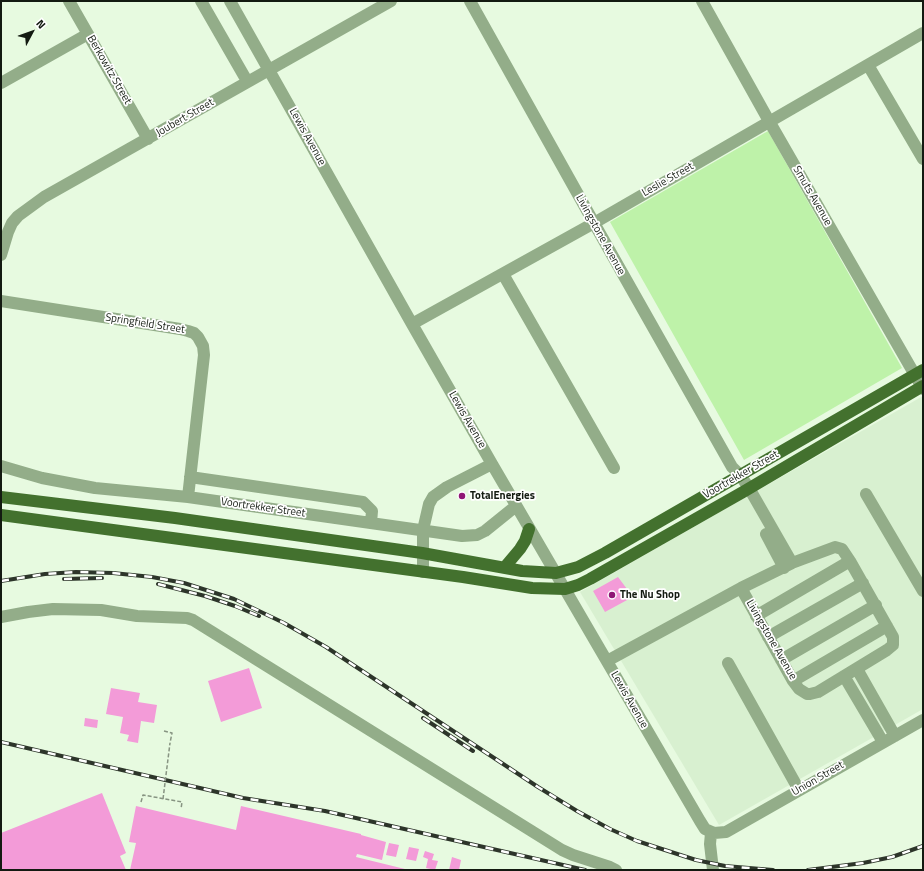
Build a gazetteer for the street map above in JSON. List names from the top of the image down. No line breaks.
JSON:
{"streets":{"main road":["Voortrekker Street"],"street":["Berkowitz Street","Joubert Street","Lewis Avenue","Leslie Street","Smuts Avenue","Livingstone Avenue","Springfield Street","Union Street"]},"crossings":[["Berkowitz Street","Joubert Street"],["Joubert Street","Lewis Avenue"],["Lewis Avenue","Leslie Street"],["Lewis Avenue","Voortrekker Street"],["Lewis Avenue","Union Street"],["Leslie Street","Smuts Avenue"],["Leslie Street","Livingstone Avenue"],["Smuts Avenue","Voortrekker Street"],["Livingstone Avenue","Voortrekker Street"],["Springfield Street","Voortrekker Street"]],"places":["TotalEnergies","The Nu Shop"],"north":"top right"}
